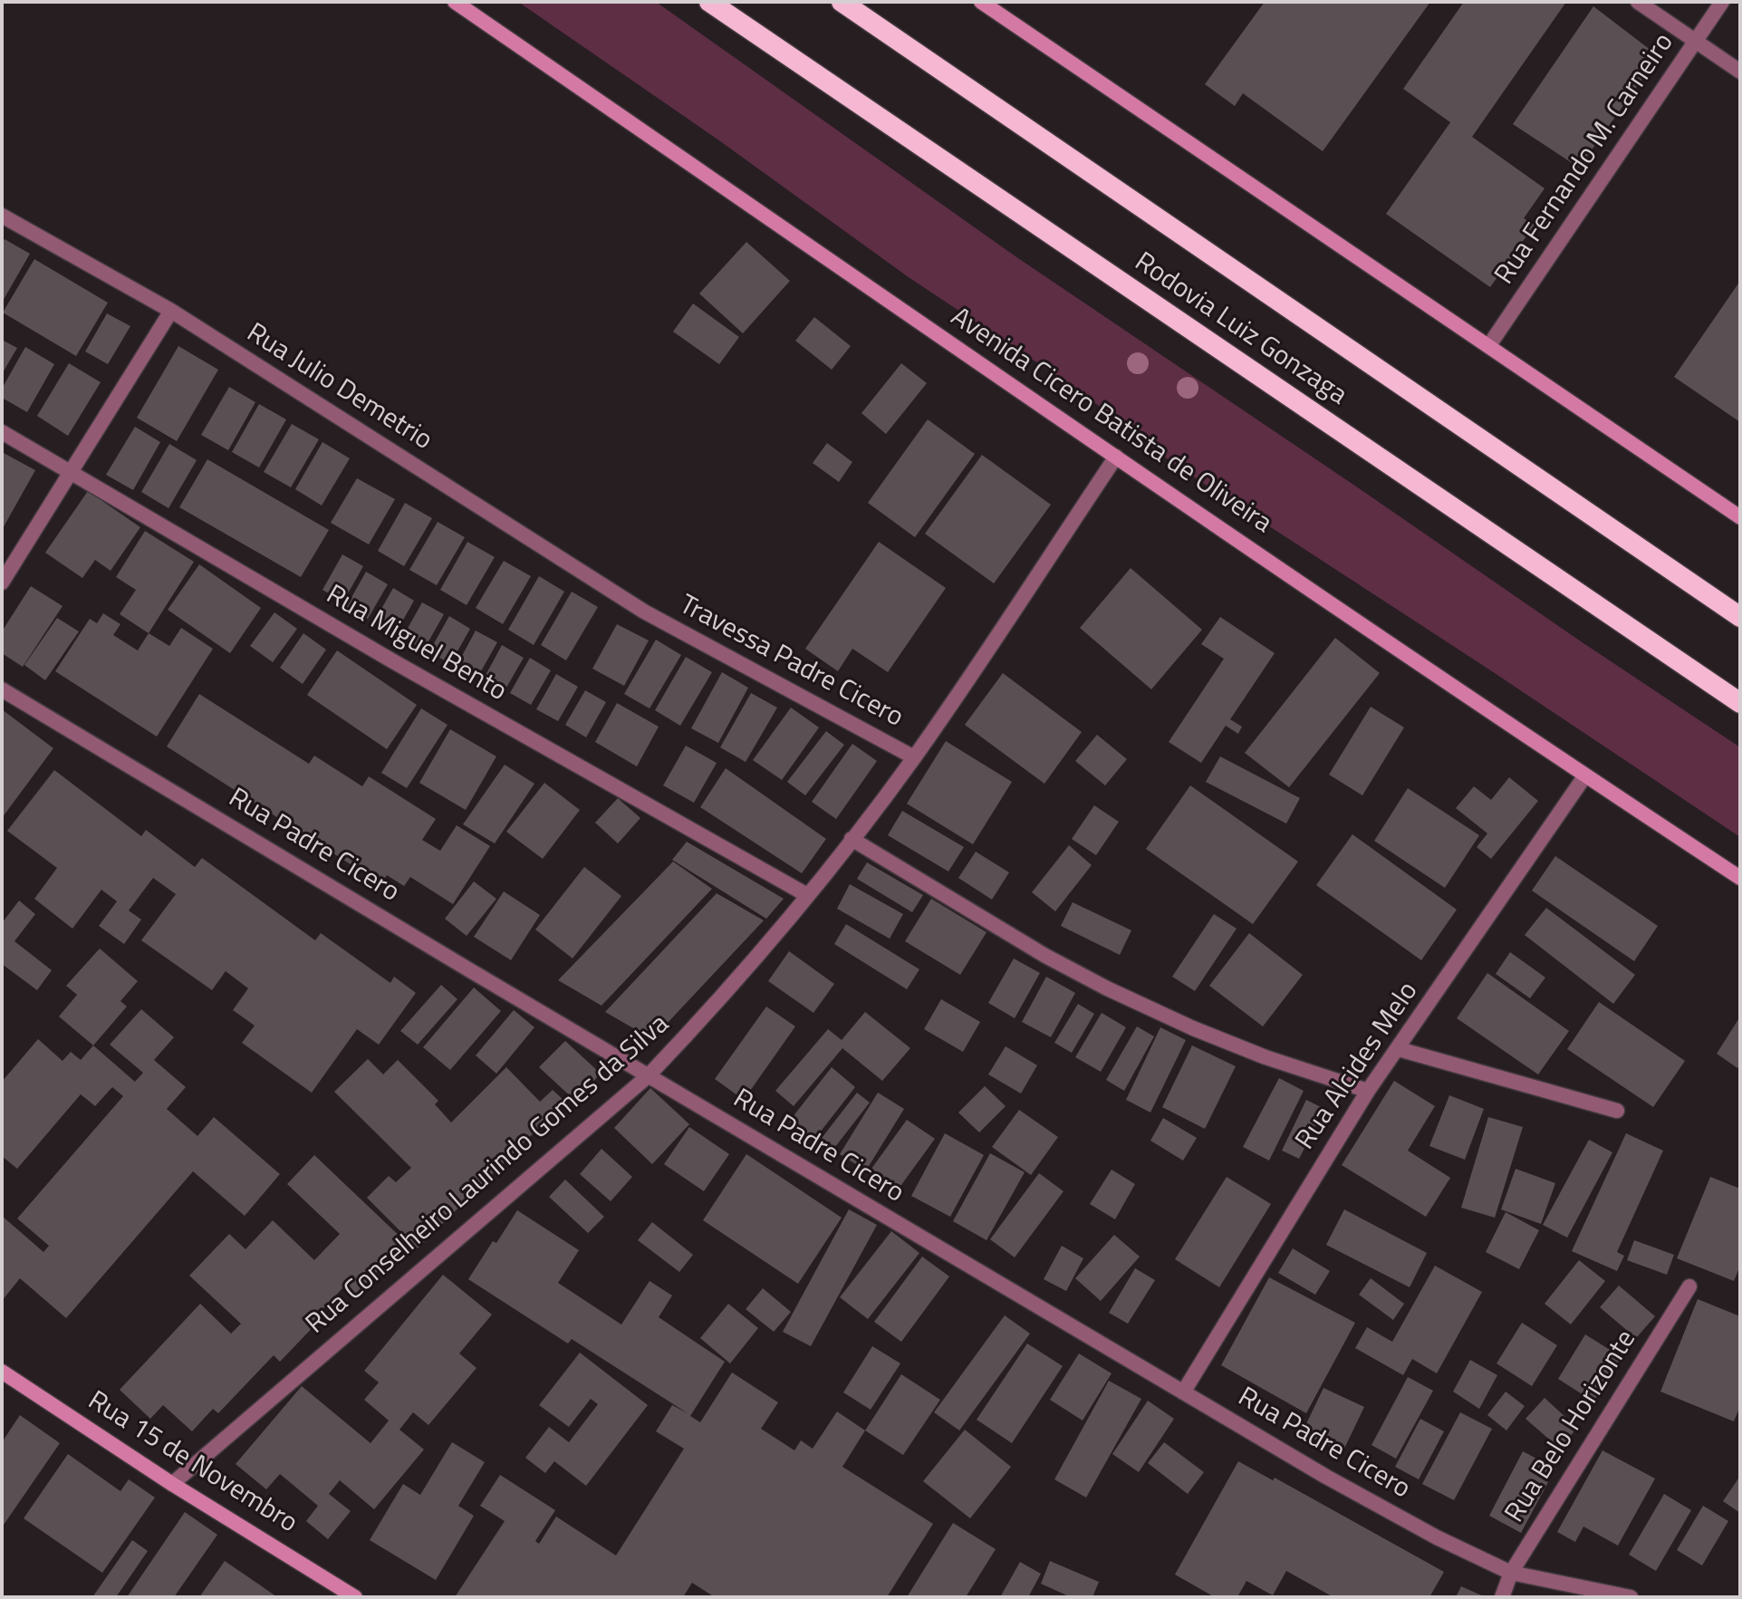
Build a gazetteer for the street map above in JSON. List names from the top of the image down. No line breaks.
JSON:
{"streets":{"highway":["Rodovia Luiz Gonzaga"],"main road":["Avenida Cicero Batista de Oliveira","Rua 15 de Novembro"],"street":["Rua Fernando M. Carneiro","Rua Julio Demetrio","Rua Miguel Bento","Travessa Padre Cicero","Rua Padre Cicero","Rua Alcides Melo","Rua Conselheiro Laurindo Gomes da Silva","Rua Belo Horizonte"]},"crossings":[["Rua Julio Demetrio","Travessa Padre Cicero"],["Avenida Cicero Batista de Oliveira","Rua Alcides Melo"],["Avenida Cicero Batista de Oliveira","Rua Conselheiro Laurindo Gomes da Silva"],["Rua Miguel Bento","Rua Conselheiro Laurindo Gomes da Silva"],["Travessa Padre Cicero","Rua Conselheiro Laurindo Gomes da Silva"],["Rua Padre Cicero","Rua Alcides Melo"],["Rua Padre Cicero","Rua Conselheiro Laurindo Gomes da Silva"],["Rua Padre Cicero","Rua Belo Horizonte"],["Rua Conselheiro Laurindo Gomes da Silva","Rua 15 de Novembro"]]}
